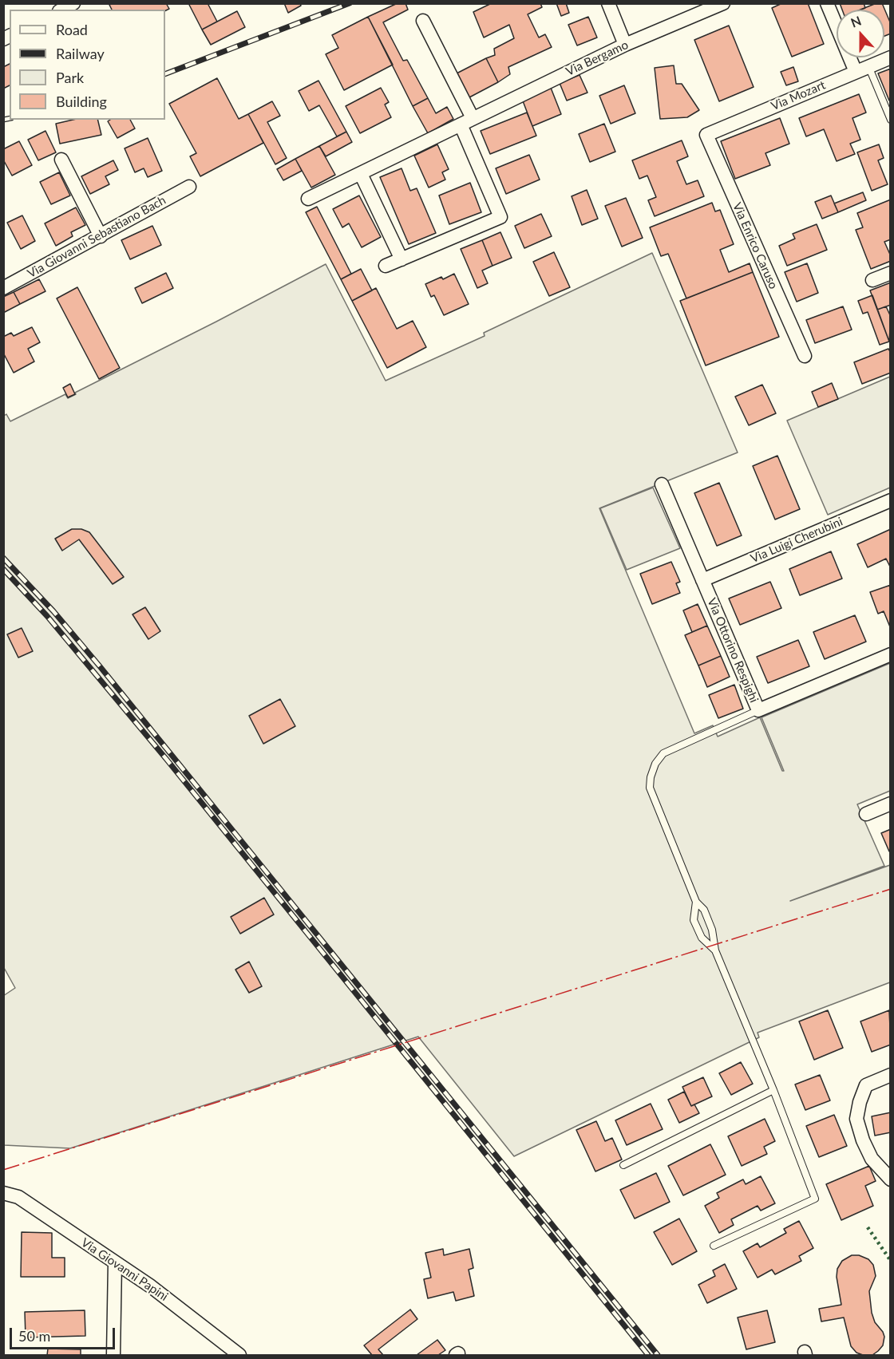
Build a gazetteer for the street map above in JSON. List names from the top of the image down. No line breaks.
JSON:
{"streets":{"street":["Via Bergamo","Via Mozart","Via Giovanni Sebastiano Bach","Via Enrico Caruso","Via Luigi Cherubini","Via Ottorino Respighi","Via Giovanni Papini"]},"crossings":[["Via Mozart","Via Enrico Caruso"],["Via Luigi Cherubini","Via Ottorino Respighi"]],"legend":["Road","Railway","Park","Building"],"scale_bar":"50 m","north":"top"}
